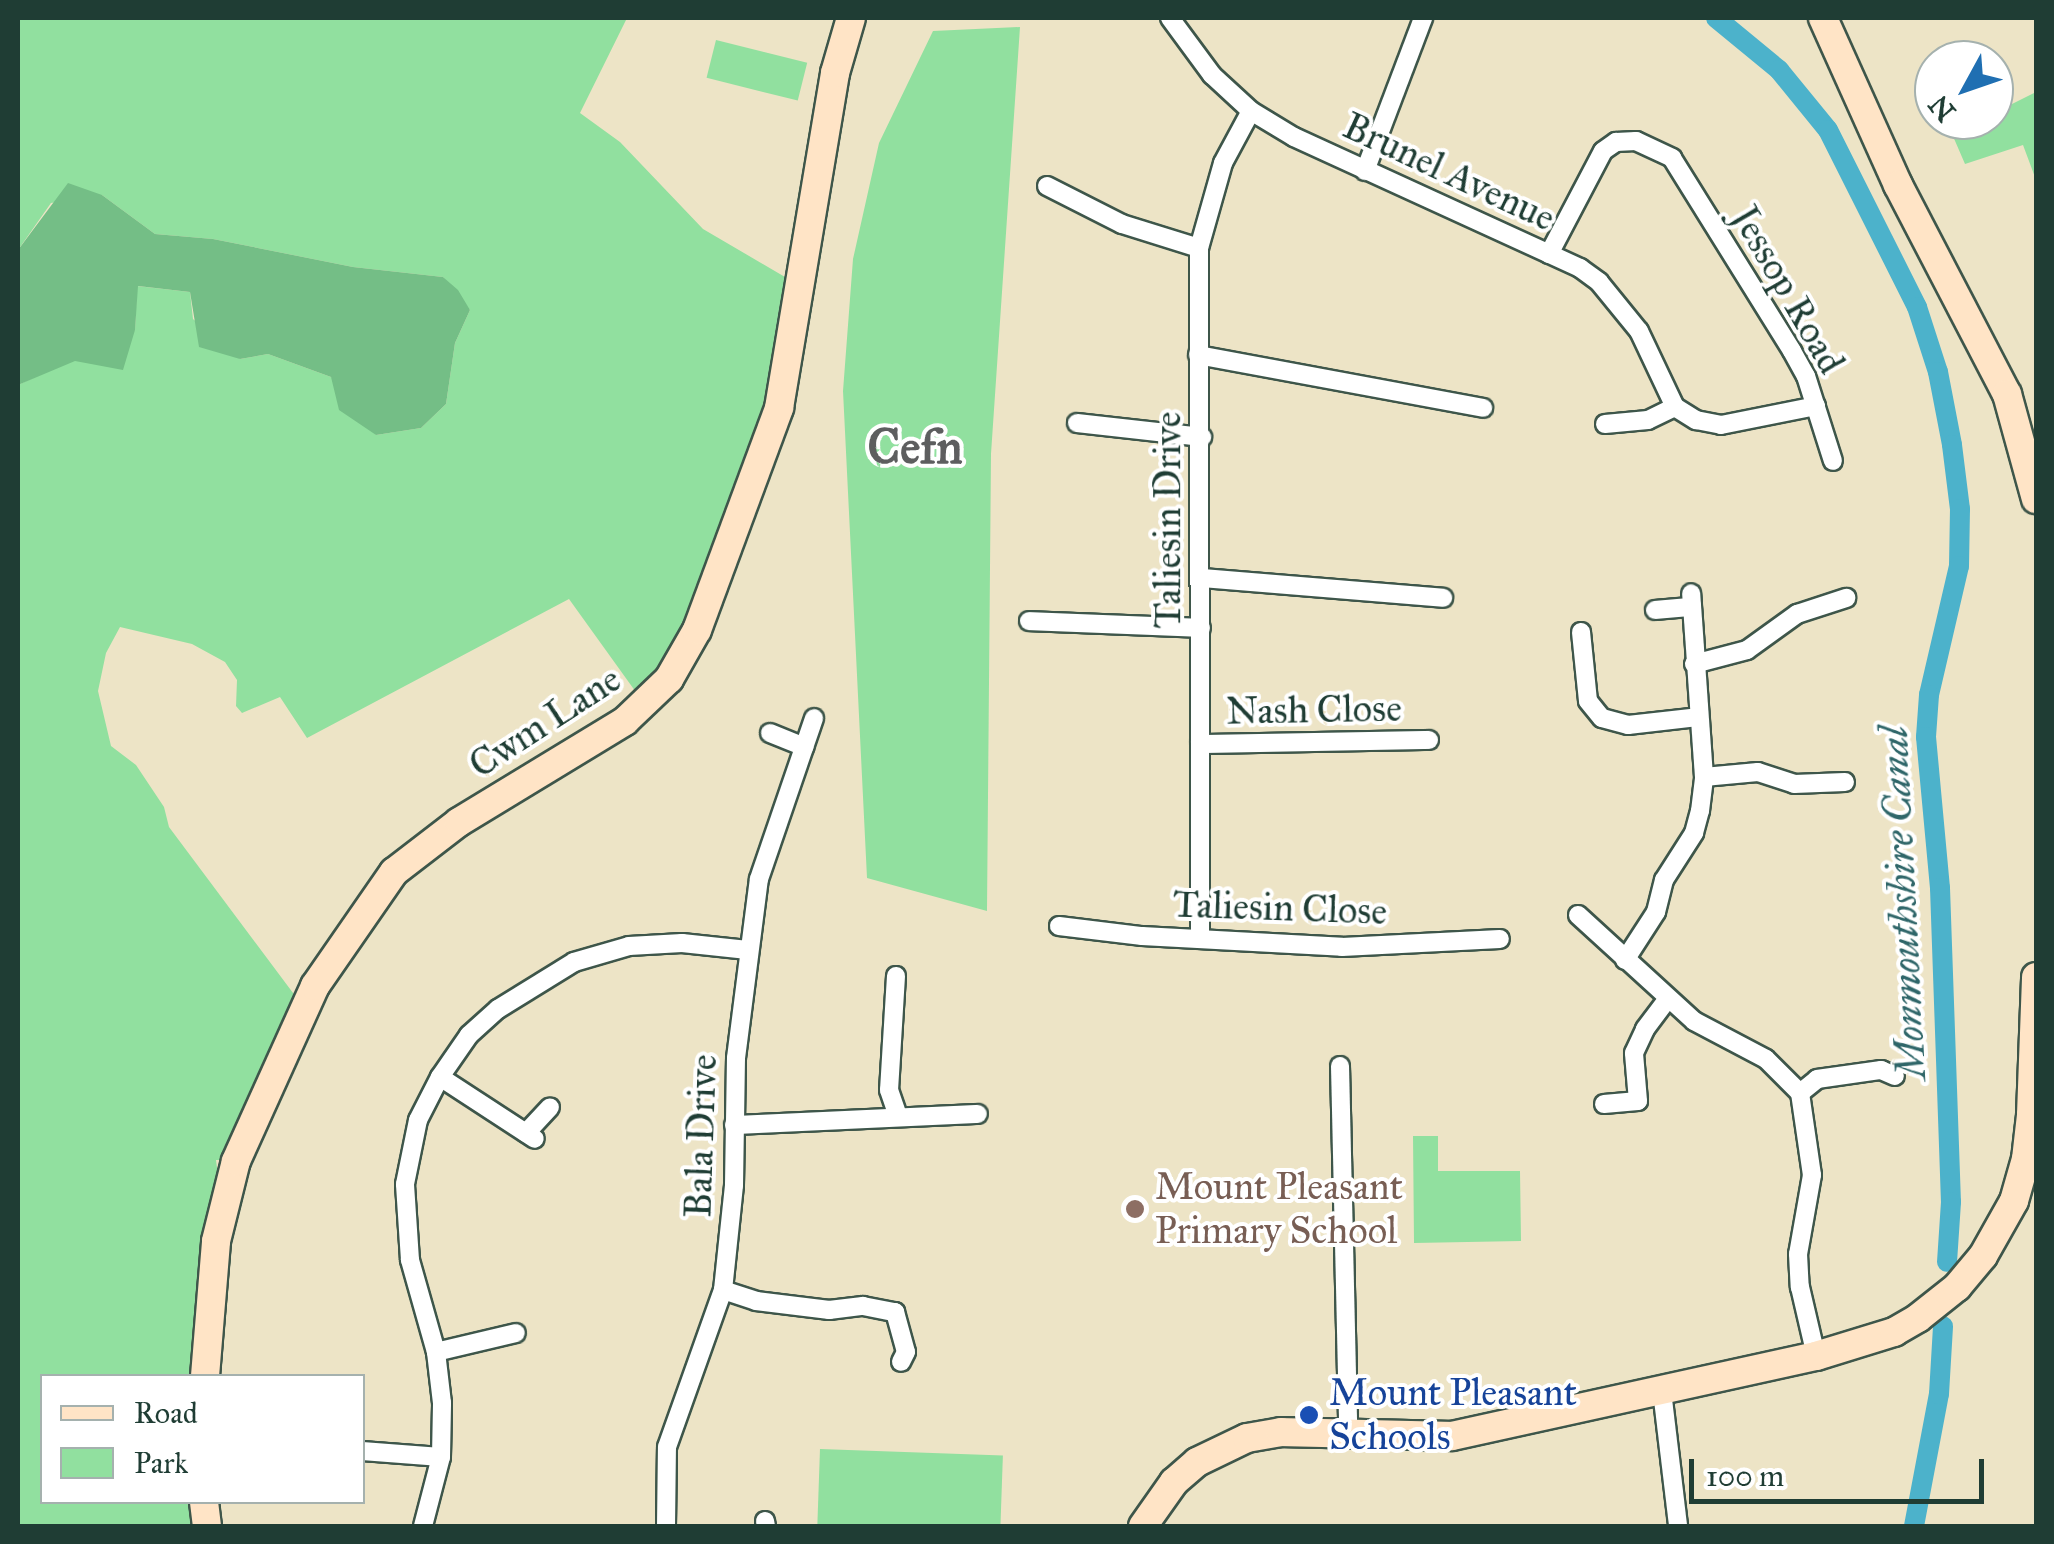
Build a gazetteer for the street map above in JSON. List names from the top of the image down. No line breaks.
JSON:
{"streets":{"street":["Brunel Avenue","Jessop Road","Taliesin Drive","Nash Close","Cwm Lane","Taliesin Close","Bala Drive"]},"crossings":[["Brunel Avenue","Jessop Road"],["Brunel Avenue","Taliesin Drive"],["Taliesin Drive","Nash Close"],["Taliesin Drive","Taliesin Close"]],"districts":["Cefn"],"water":["Monmouthshire Canal"],"places":["Mount Pleasant Primary School","Mount Pleasant Schools"],"legend":["Road","Park"],"scale_bar":"100 m","north":"bottom left"}
